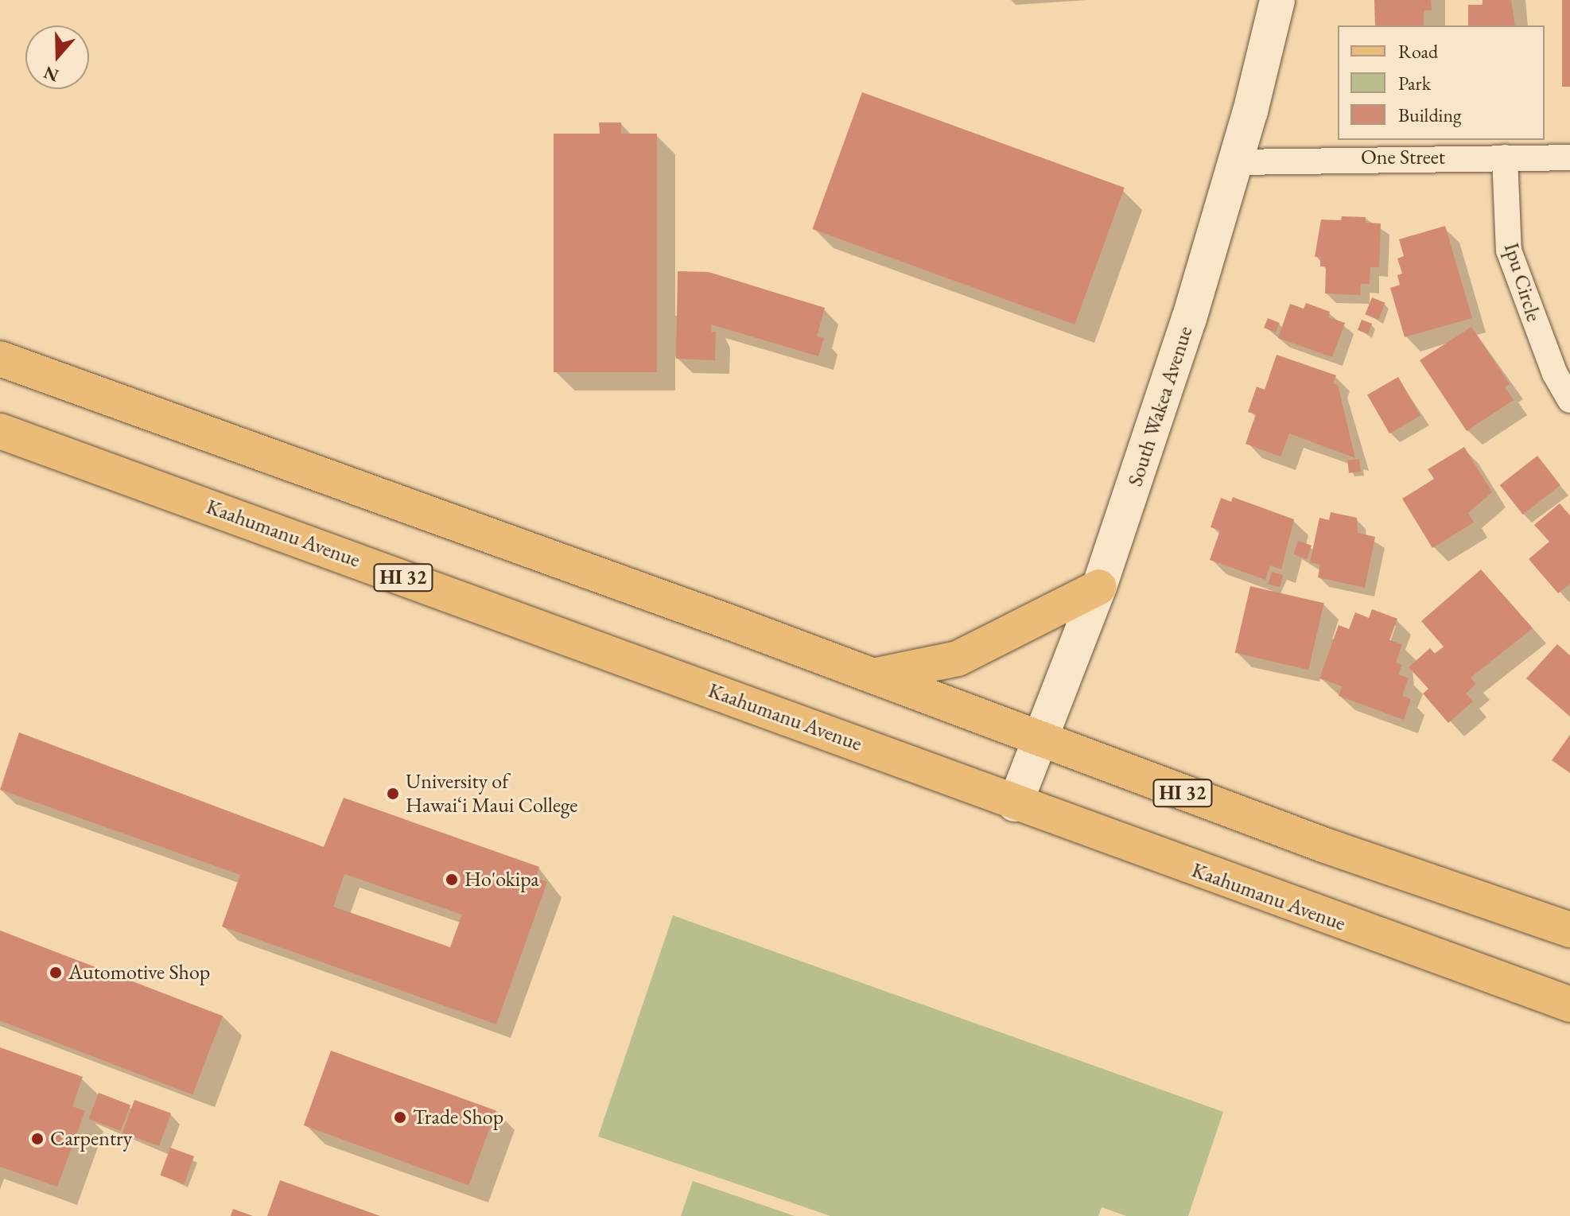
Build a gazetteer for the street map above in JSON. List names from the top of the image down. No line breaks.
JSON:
{"streets":{"main road":["Kaahumanu Avenue","HI 32"],"street":["One Street","Ipu Circle","South Wakea Avenue"]},"crossings":[["One Street","Ipu Circle"],["One Street","South Wakea Avenue"],["South Wakea Avenue","Kaahumanu Avenue"],["South Wakea Avenue","HI 32"]],"places":["University of Hawai‘i Maui College","Ho'okipa","Automotive Shop","Trade Shop","Carpentry"],"legend":["Road","Park","Building"],"north":"bottom"}
